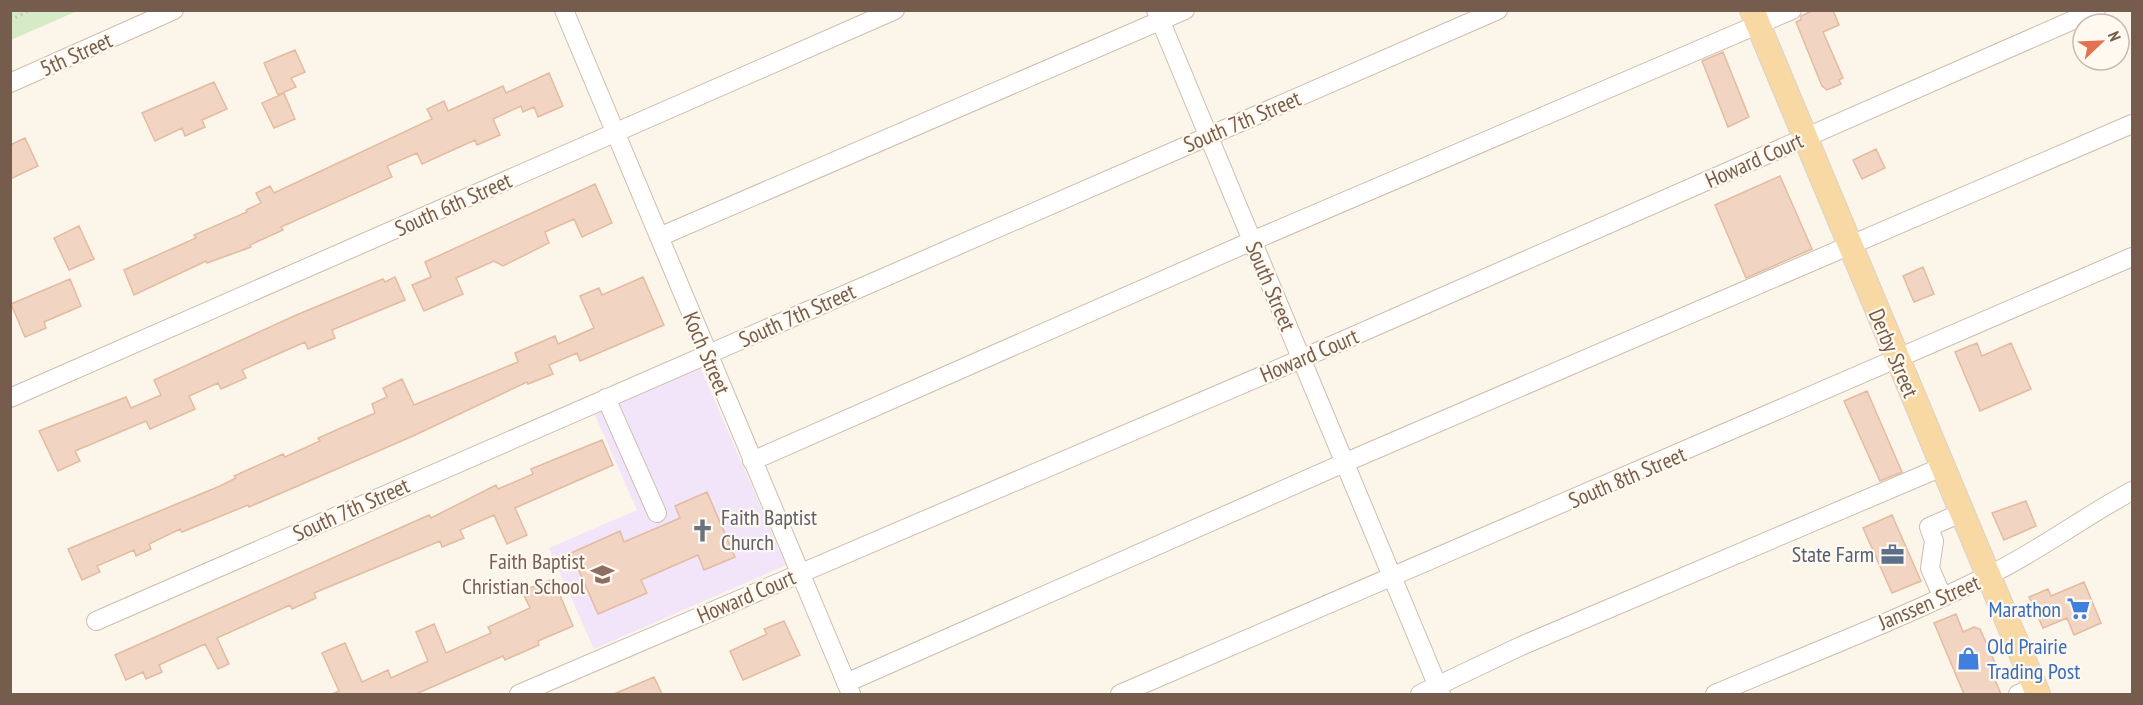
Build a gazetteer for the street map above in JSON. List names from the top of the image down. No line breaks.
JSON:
{"streets":{"main road":["Derby Street"],"street":["5th Street","South 7th Street","Howard Court","South 6th Street","South Street","Koch Street","South 8th Street","Janssen Street"]},"crossings":[["South 7th Street","South Street"],["South 7th Street","Koch Street"],["Howard Court","South Street"],["Howard Court","Koch Street"],["Howard Court","Derby Street"],["South 6th Street","Koch Street"],["South Street","South 8th Street"],["Derby Street","South 8th Street"],["Derby Street","Janssen Street"]],"places":{"church":["Faith Baptist Church"],"office":["State Farm"],"school or university":["Faith Baptist Christian School"],"supermarket":["Marathon"],"shop":["Old Prairie Trading Post"]},"north":"top right"}
